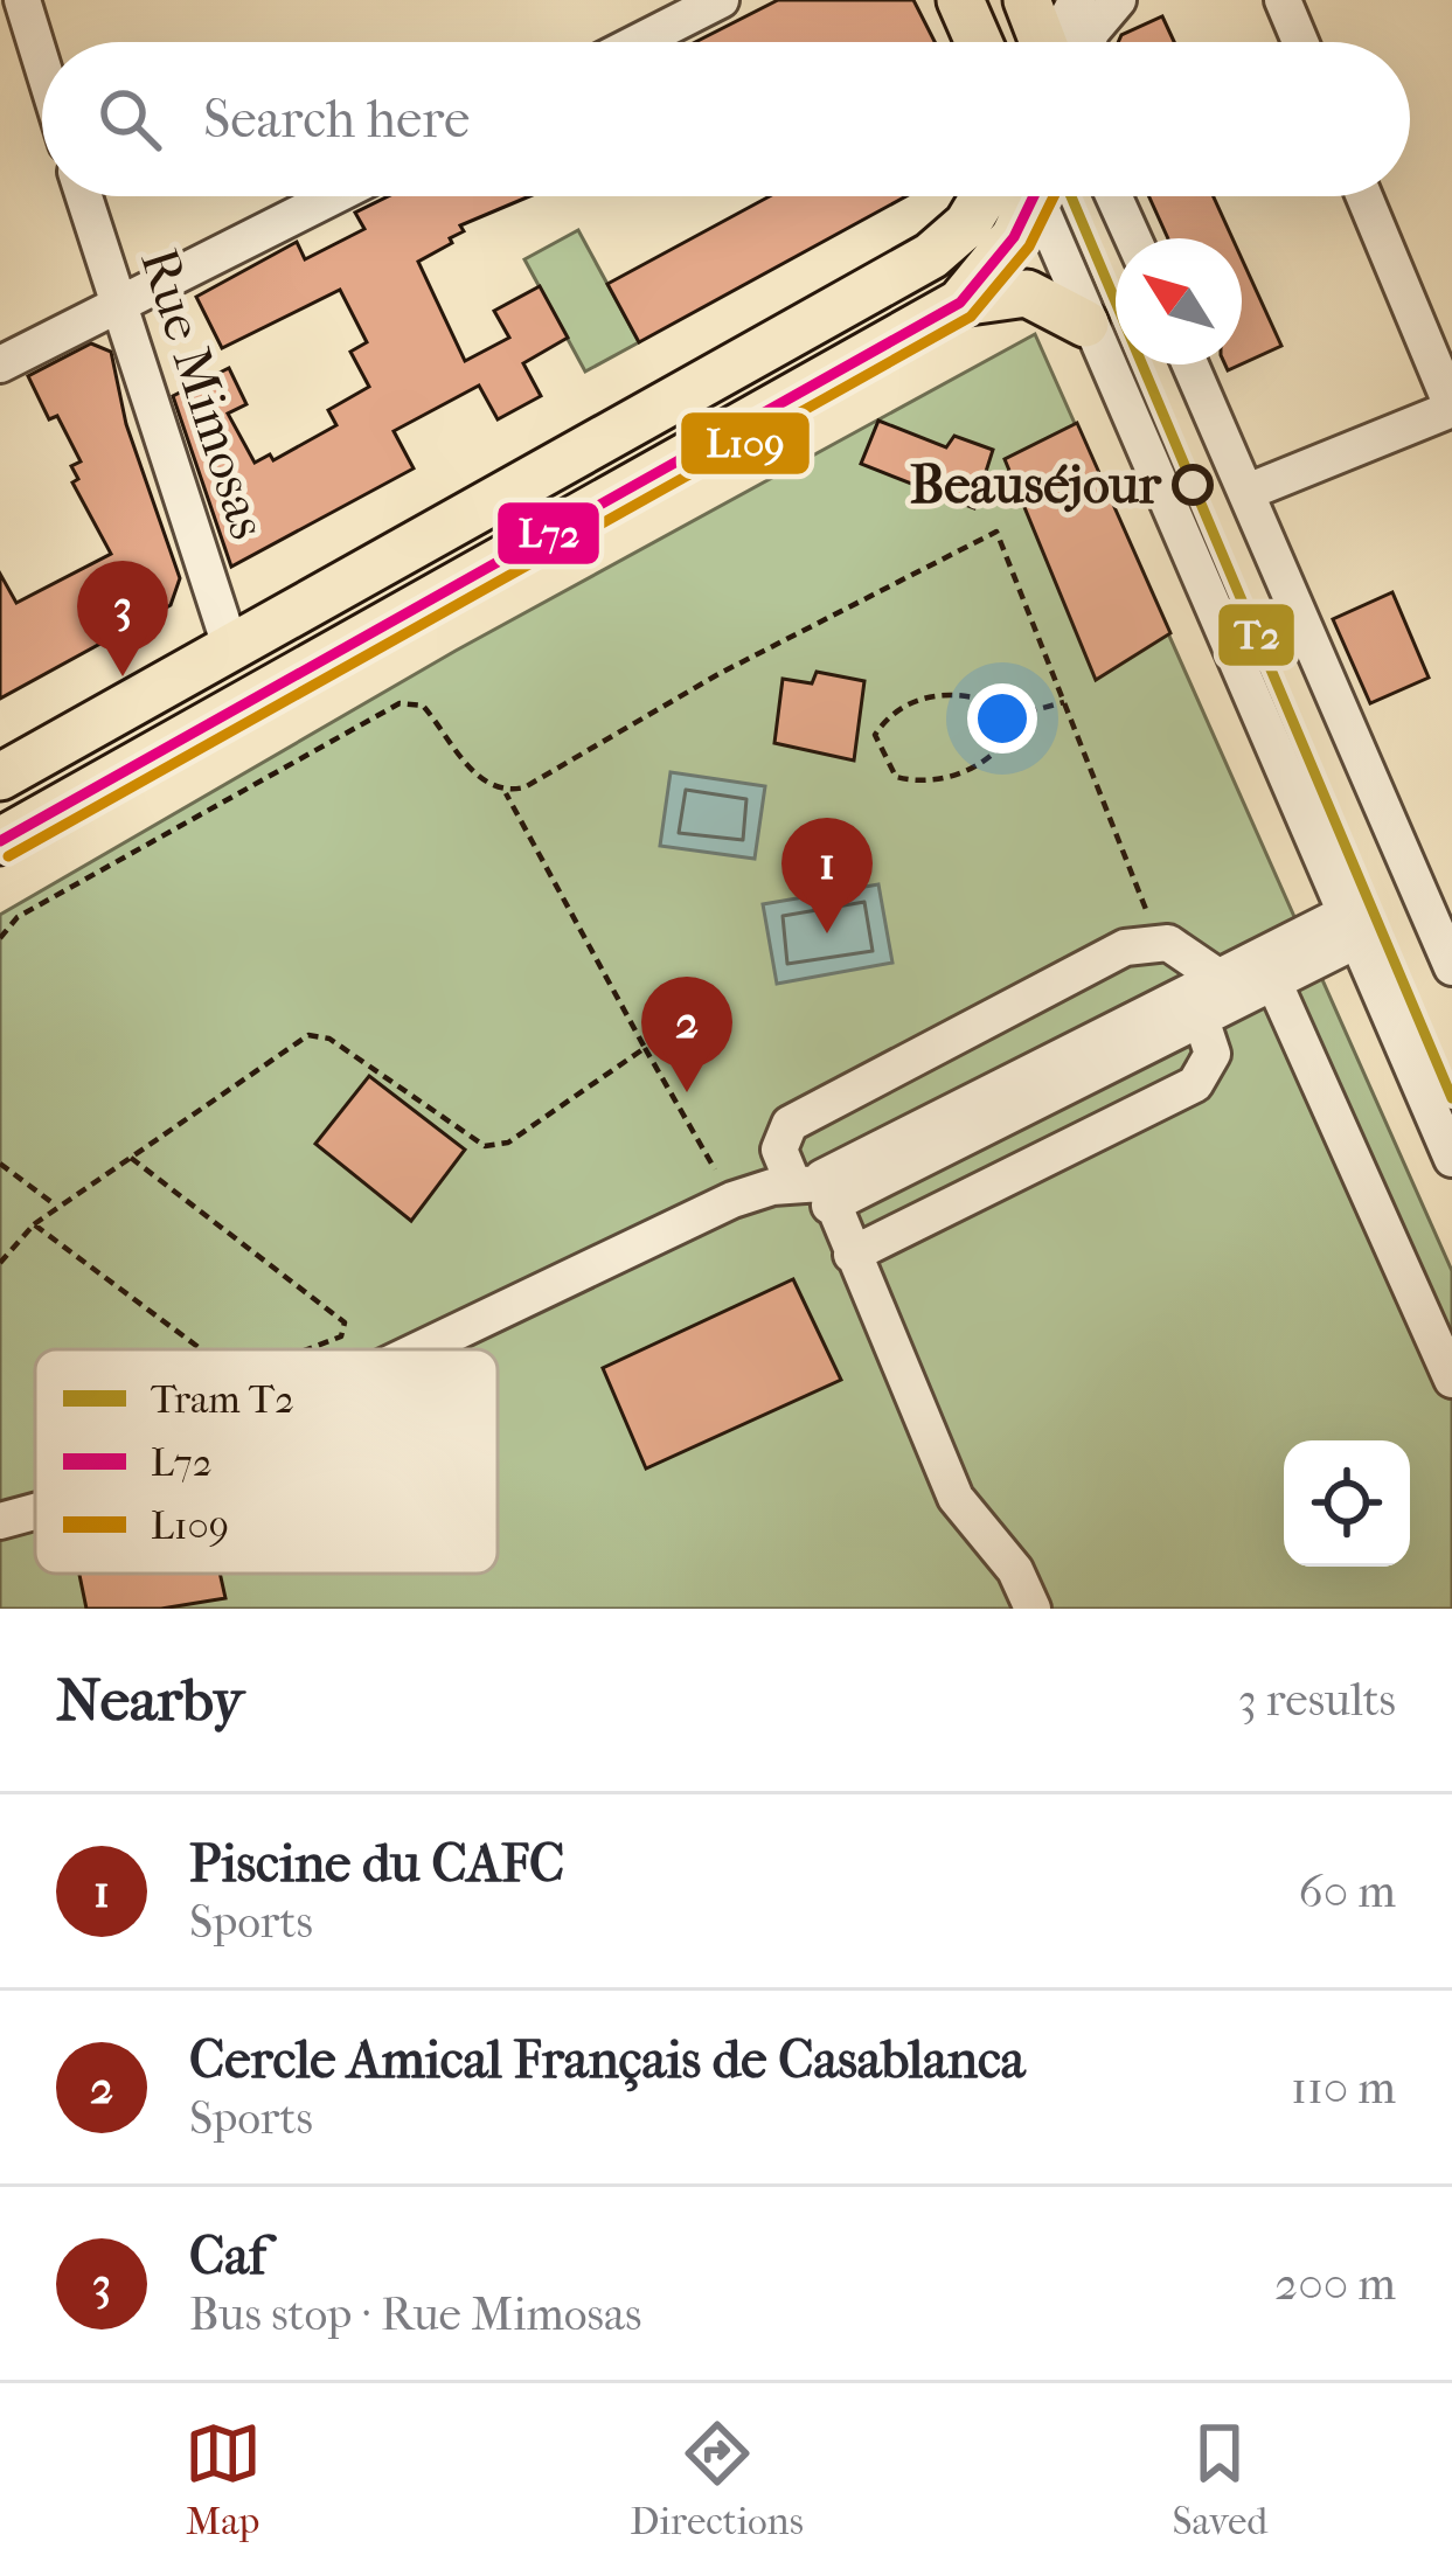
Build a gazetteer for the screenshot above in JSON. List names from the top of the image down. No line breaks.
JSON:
{"streets":{"street":["Rue Mimosas"]},"places":["Beauséjour"],"lines":["tram line T2","transit line L72","transit line L109"],"legend":["Tram T2","L72","L109"],"north":"top left","page":{"search":"Search here","pins":["3","1","2"],"heading":["Nearby","3 results"],"list":[{"mark":"1","name":"Piscine du CAFC","note":"Sports","value":"60 m"},{"mark":"2","name":"Cercle Amical Français de Casablanca","note":"Sports","value":"110 m"},{"mark":"3","name":"Caf","note":"Bus stop · Rue Mimosas","value":"200 m"}],"nav":["Map","Directions","Saved"]}}
